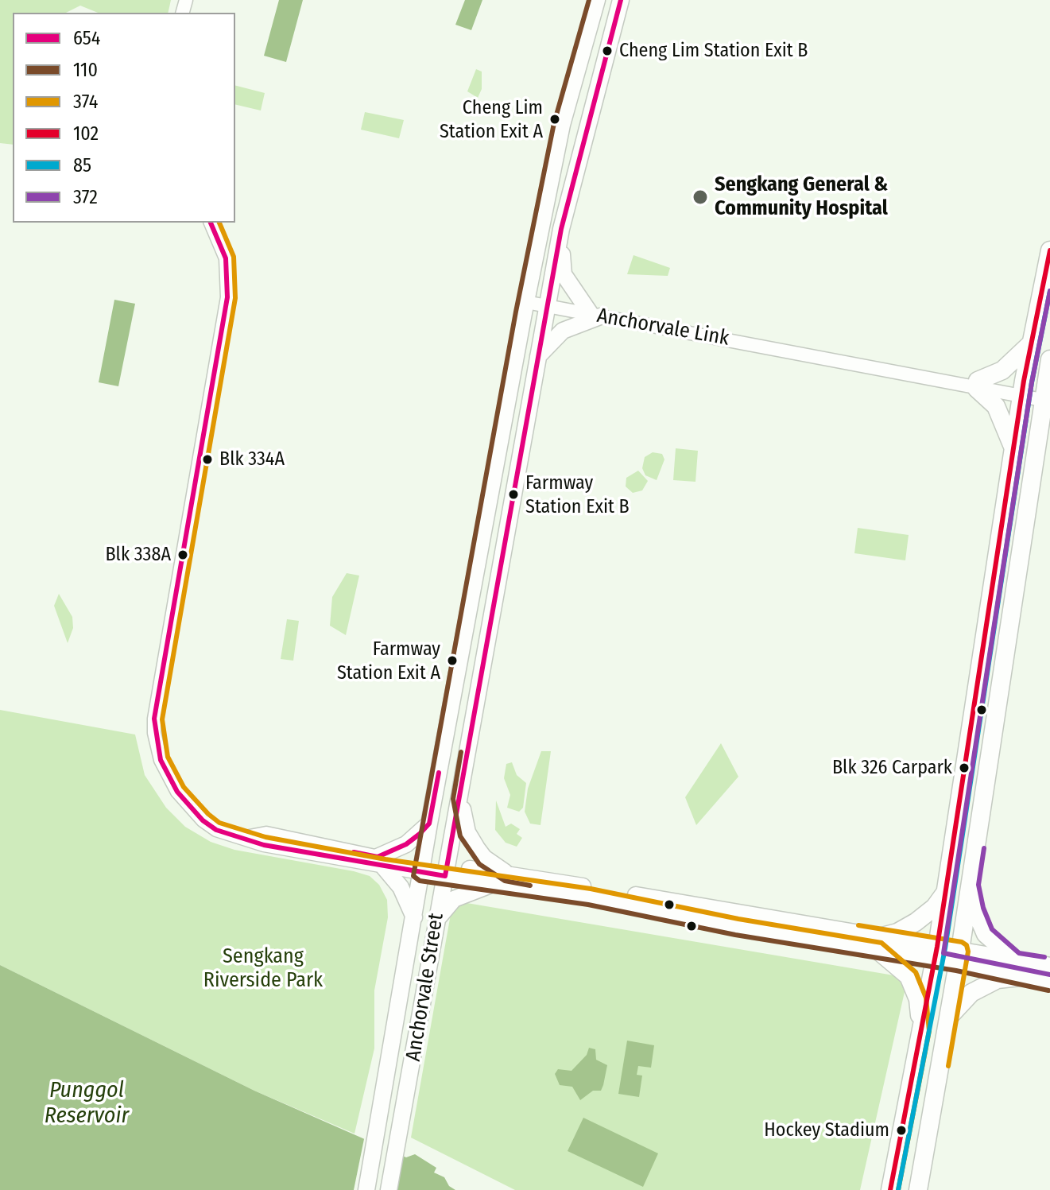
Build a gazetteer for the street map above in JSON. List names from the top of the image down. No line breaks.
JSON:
{"streets":{"street":["Anchorvale Link","Anchorvale Street"]},"crossings":[["Anchorvale Link","Anchorvale Street"]],"water":["Punggol Reservoir"],"parks":["Sengkang Riverside Park"],"places":["Cheng Lim Station Exit B","Cheng Lim Station Exit A","Sengkang General & Community Hospital","Blk 334A","Farmway Station Exit B","Blk 338A","Farmway Station Exit A","Blk 326 Carpark","Hockey Stadium"],"lines":["transit line 654","transit line 110","transit line 374","transit line 102","transit line 85","transit line 372"],"legend":["654","110","374","102","85","372"]}
